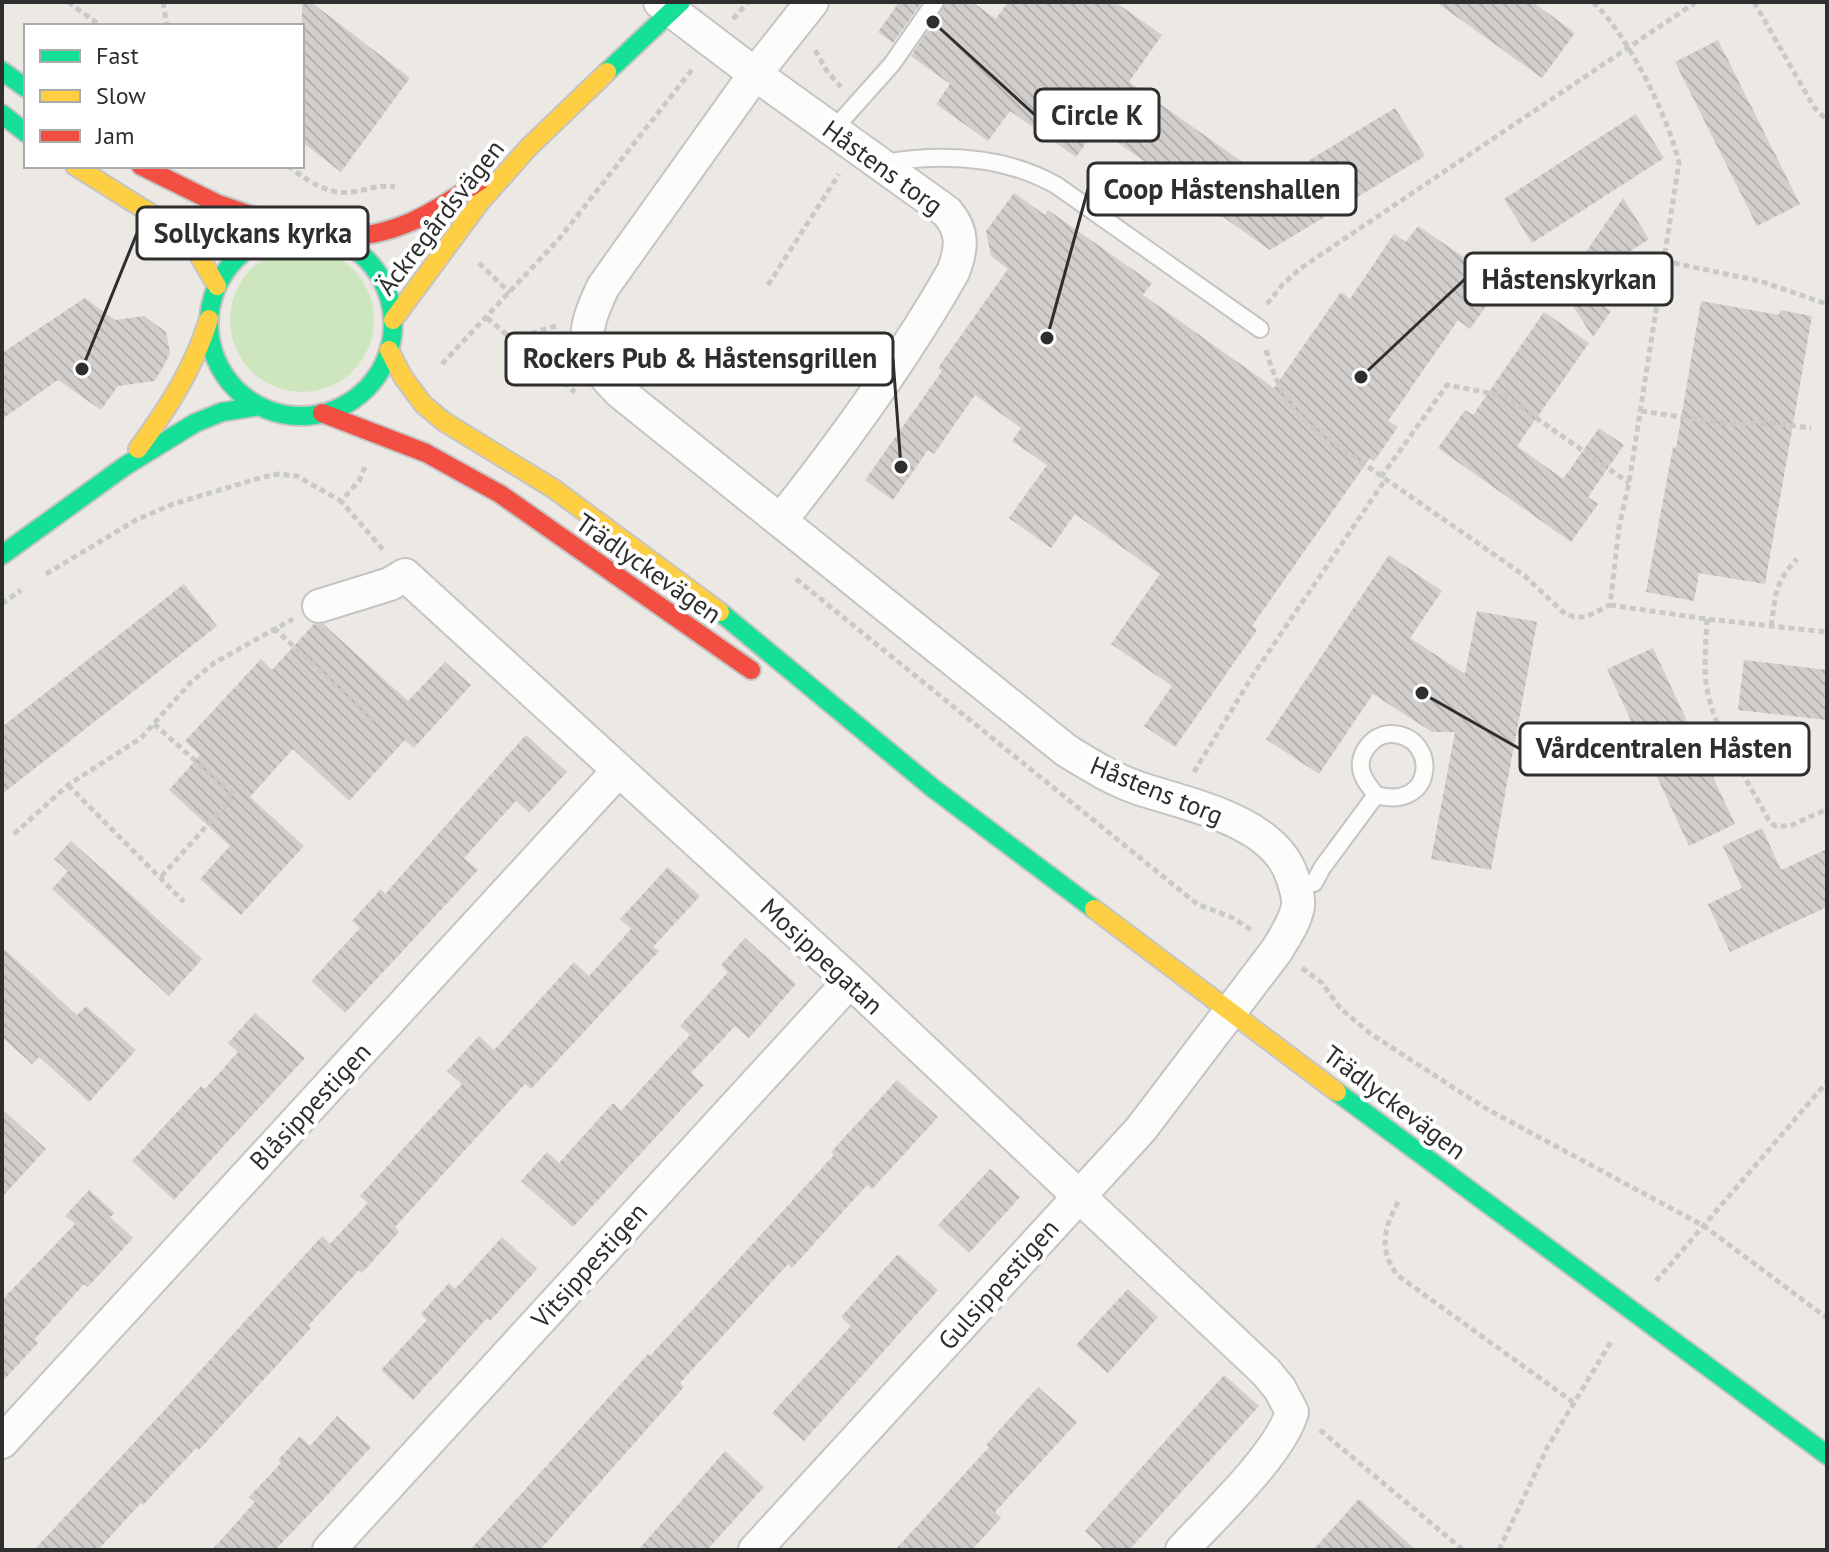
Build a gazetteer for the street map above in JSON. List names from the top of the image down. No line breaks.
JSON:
{"streets":{"street":["Håstens torg","Äckregårdsvägen","Trädlyckevägen","Mosippegatan","Blåsippestigen","Vitsippestigen","Gulsippestigen"]},"crossings":[["Håstens torg","Äckregårdsvägen"],["Håstens torg","Trädlyckevägen"],["Håstens torg","Gulsippestigen"],["Äckregårdsvägen","Trädlyckevägen"],["Trädlyckevägen","Gulsippestigen"],["Mosippegatan","Blåsippestigen"],["Mosippegatan","Vitsippestigen"],["Mosippegatan","Gulsippestigen"]],"places":["Circle K","Coop Håstenshallen","Sollyckans kyrka","Håstenskyrkan","Rockers Pub & Håstensgrillen","Vårdcentralen Håsten"],"legend":["Fast","Slow","Jam"]}
